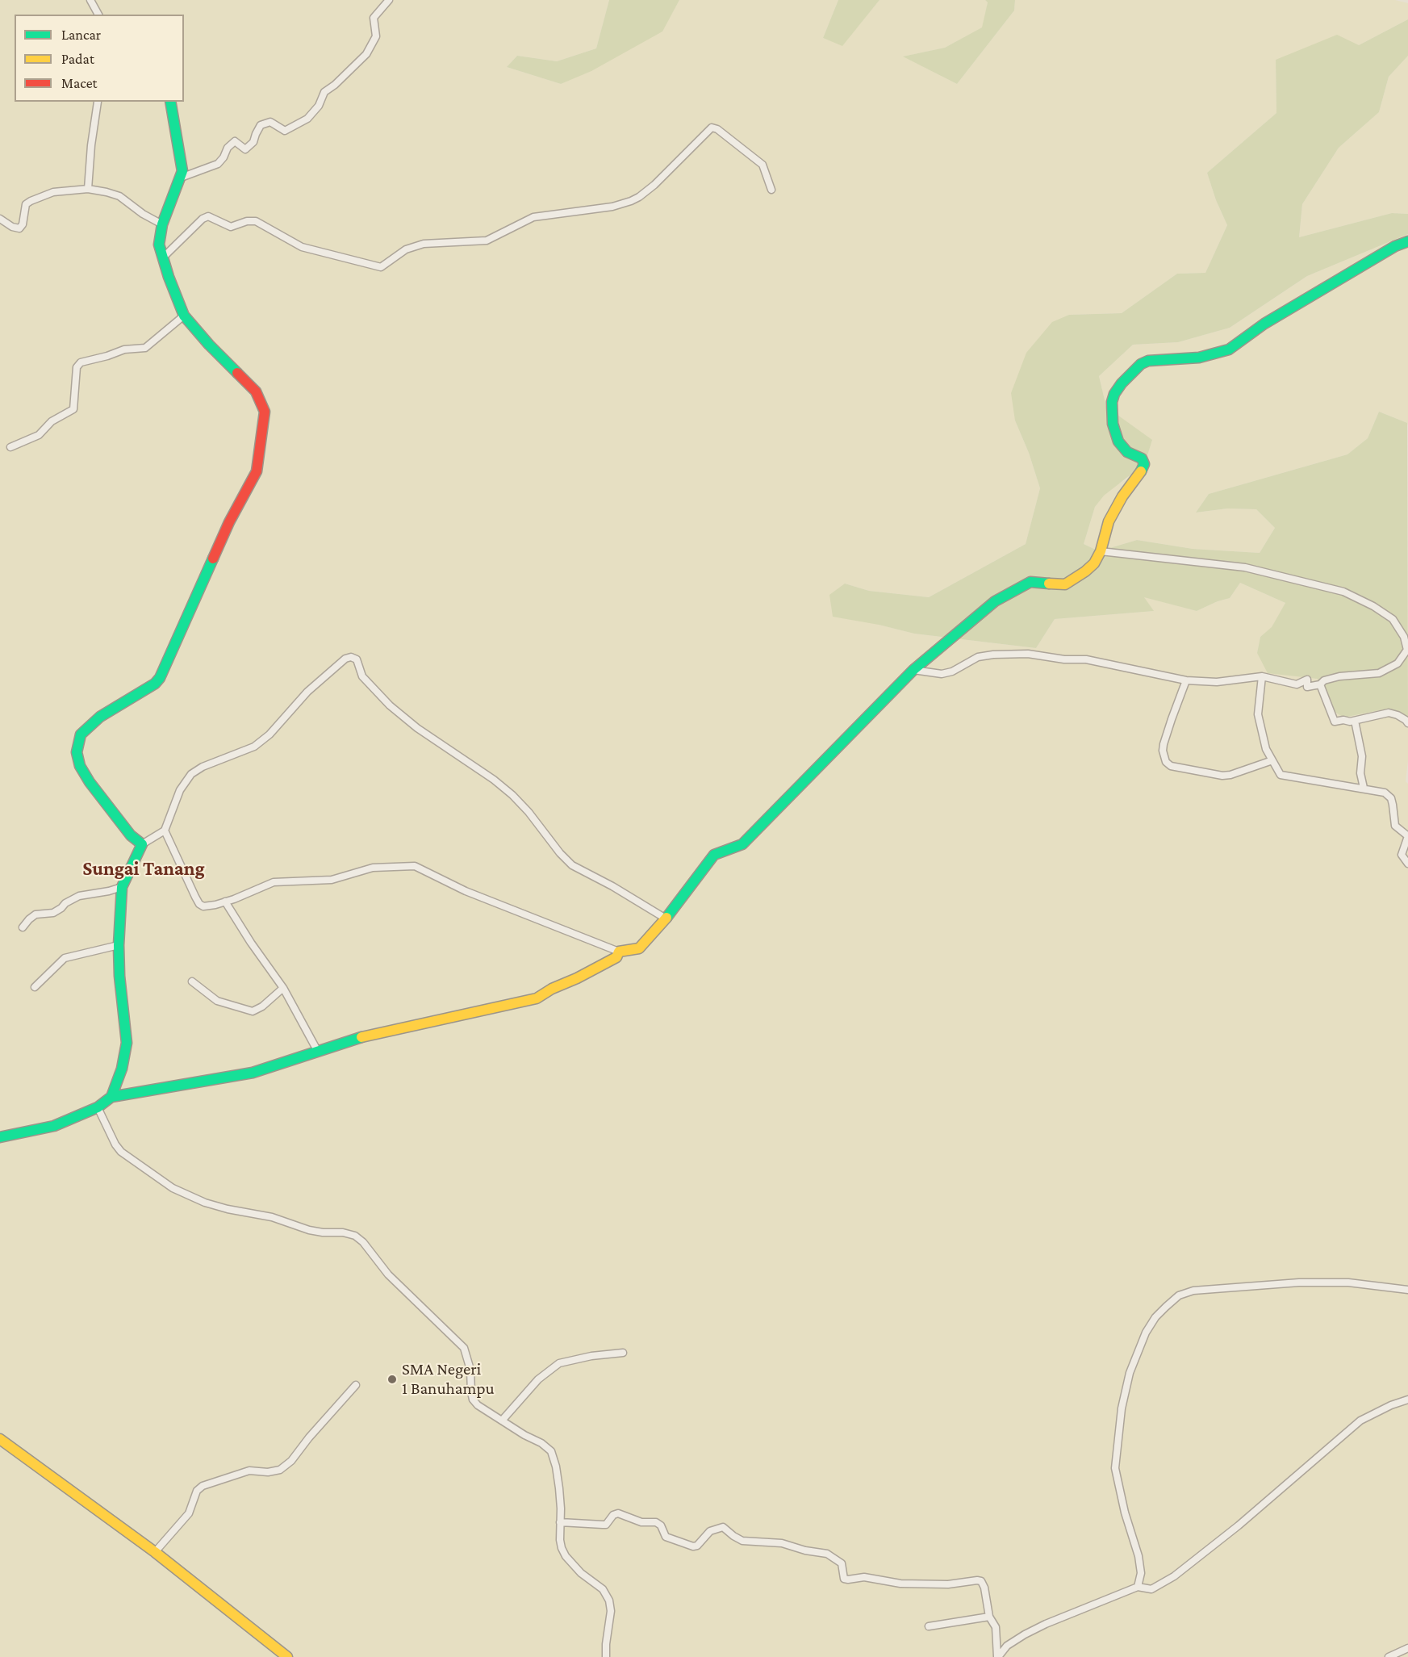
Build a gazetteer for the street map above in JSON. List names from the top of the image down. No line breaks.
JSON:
{"districts":["Sungai Tanang"],"places":["SMA Negeri 1 Banuhampu"],"legend":["Lancar","Padat","Macet"]}
